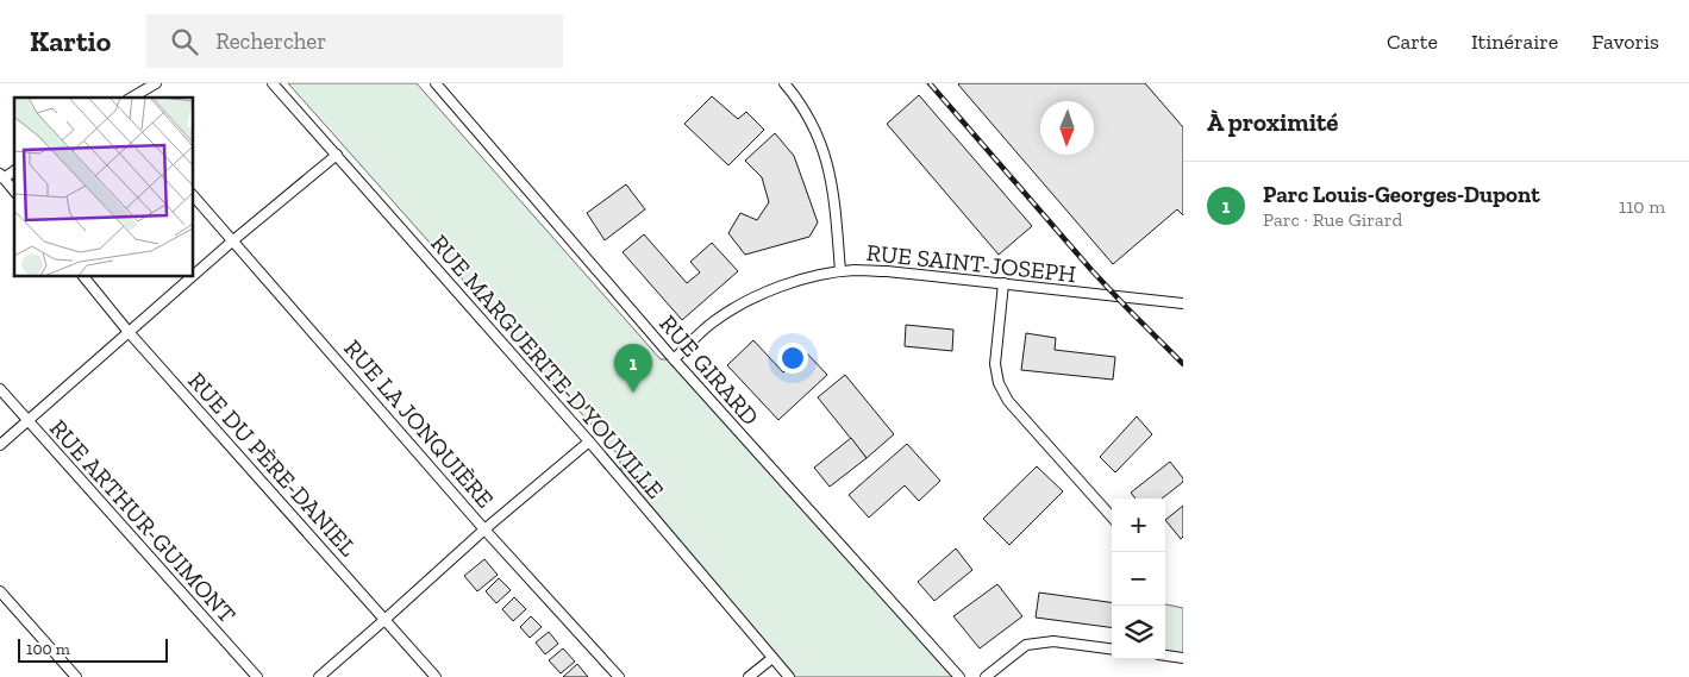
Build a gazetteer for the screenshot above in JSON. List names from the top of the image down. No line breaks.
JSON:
{"streets":{"street":["RUE SAINT-JOSEPH","RUE MARGUERITE-D'YOUVILLE","RUE GIRARD","RUE LA JONQUIÈRE","RUE DU PÈRE-DANIEL","RUE ARTHUR-GUIMONT"]},"crossings":[["RUE SAINT-JOSEPH","RUE GIRARD"]],"scale_bar":"100 m","north":"bottom","page":{"header":"Kartio","search":"Rechercher","nav":["Carte","Itinéraire","Favoris"],"heading":"À proximité","list":[{"mark":"1","name":"Parc Louis-Georges-Dupont","note":"Parc · Rue Girard","value":"110 m"}],"pins":"1","map_buttons":["+","−"],"scale":"100 m"}}
